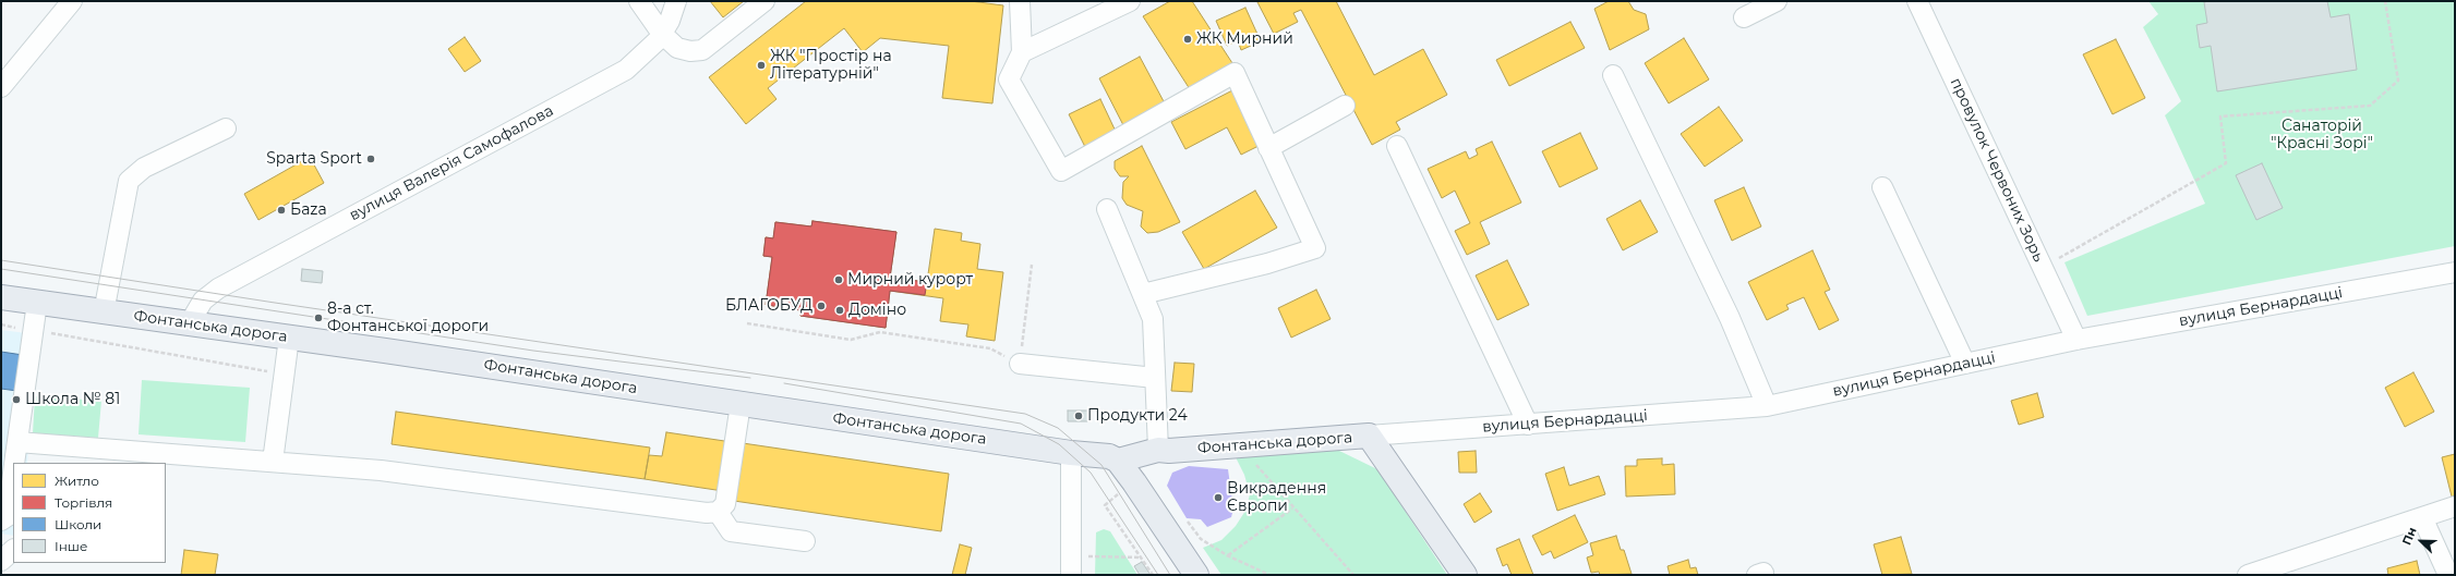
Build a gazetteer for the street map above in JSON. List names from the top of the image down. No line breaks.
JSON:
{"streets":{"main road":["Фонтанська дорога"],"street":["вулиця Валерія Самофалова","провулок Червоних Зорь","вулиця Бернардацці"]},"crossings":[["вулиця Валерія Самофалова","Фонтанська дорога"],["провулок Червоних Зорь","вулиця Бернардацці"],["вулиця Бернардацці","Фонтанська дорога"]],"parks":["Санаторій \"Красні Зорі\""],"places":["ЖК Мирний","ЖК \"Простір на Літературній\"","Sparta Sport","Баzа","Мирний курорт","БЛАГОБУД","Доміно","8-а ст. Фонтанської дороги","Школа № 81","Продукти 24","Викрадення Європи"],"legend":["Житло","Торгівля","Школи","Інше"],"north":"top left"}
